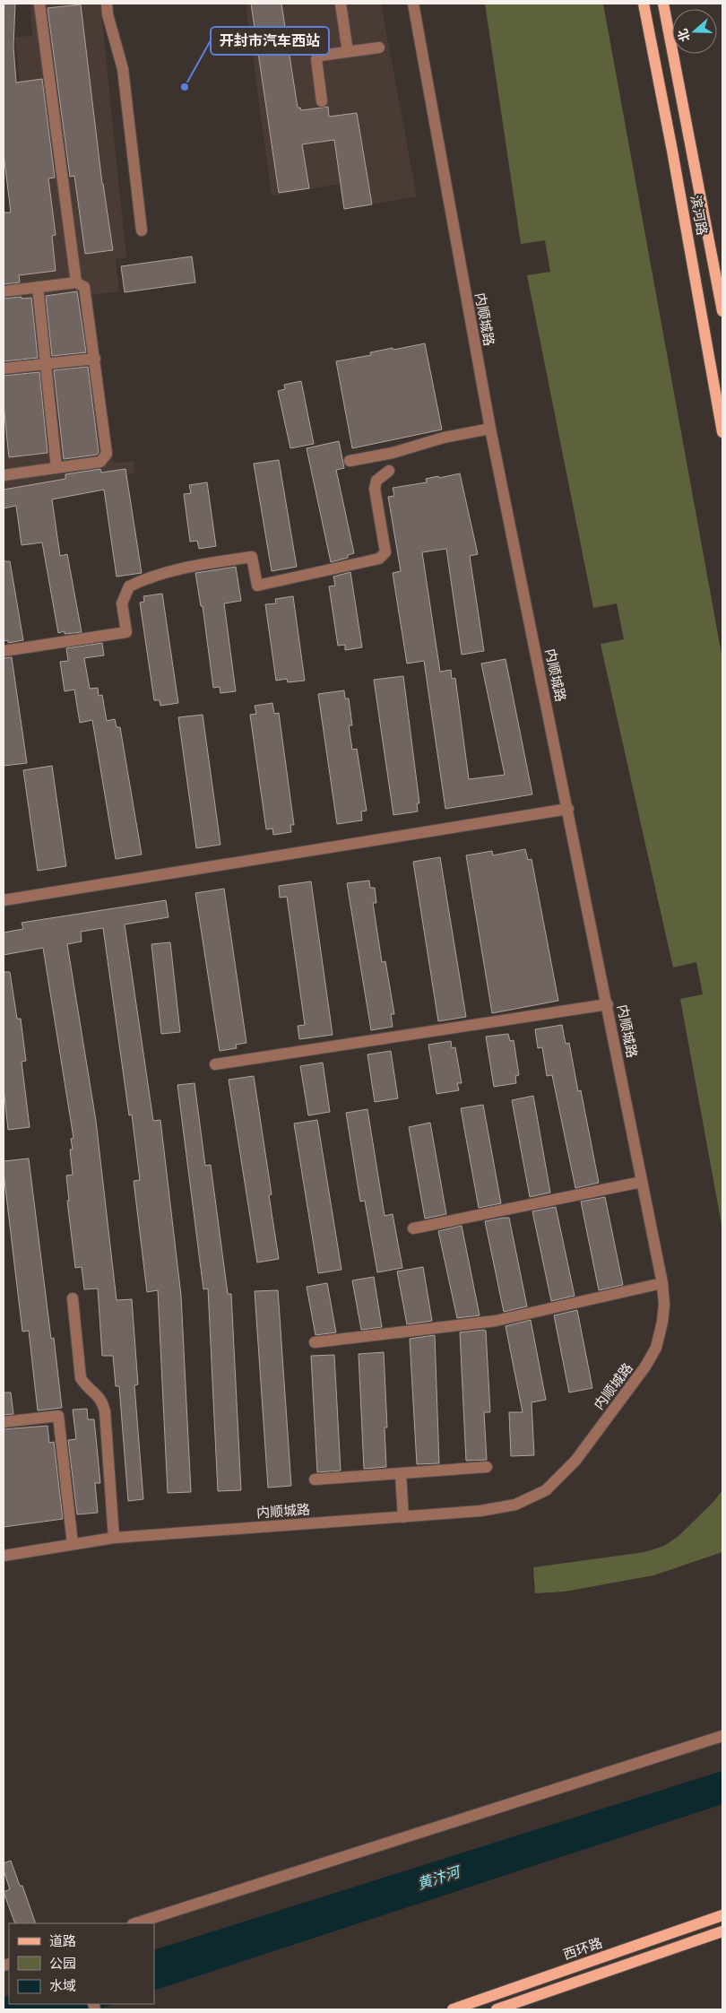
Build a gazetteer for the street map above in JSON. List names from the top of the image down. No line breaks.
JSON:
{"streets":{"main road":["滨河路","西环路"],"street":["内顺城路"]},"water":["黄汴河"],"places":["开封市汽车西站"],"legend":["道路","公园","水域"],"north":"left"}
